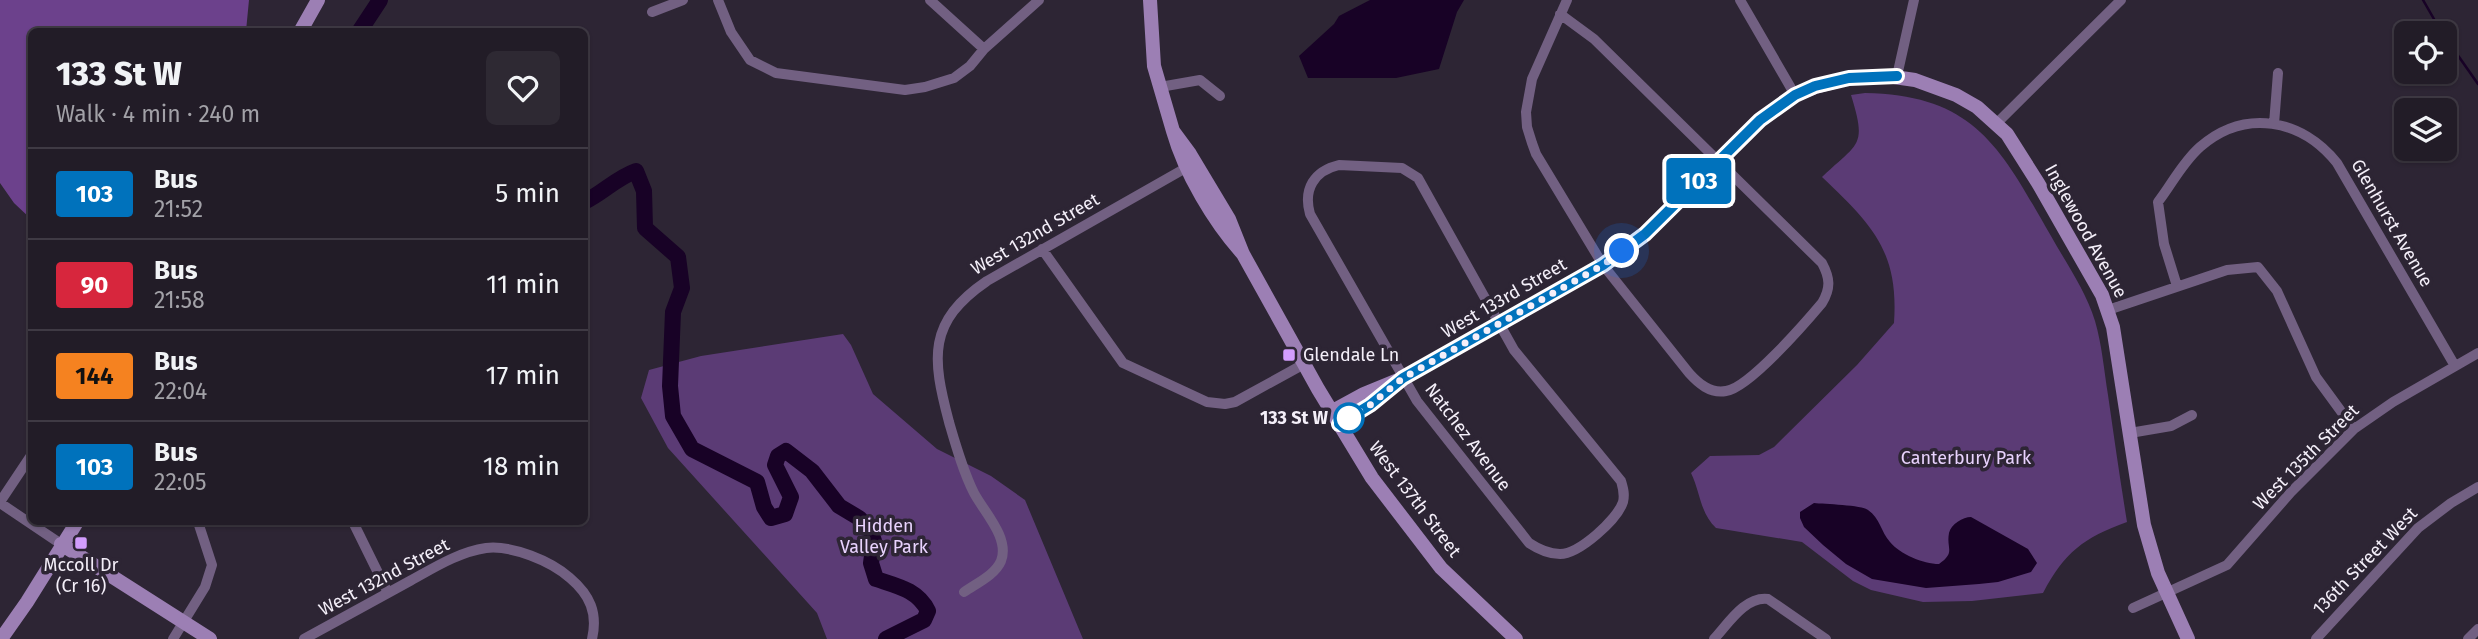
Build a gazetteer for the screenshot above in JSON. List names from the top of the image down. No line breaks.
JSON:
{"streets":{"street":["Glenhurst Avenue","Inglewood Avenue","West 132nd Street","West 133rd Street","Natchez Avenue","West 135th Street","West 137th Street","136th Street West"]},"crossings":[["Glenhurst Avenue","West 135th Street"],["Inglewood Avenue","West 133rd Street"],["Inglewood Avenue","West 135th Street"],["West 132nd Street","West 137th Street"],["West 133rd Street","Natchez Avenue"],["West 133rd Street","West 137th Street"]],"parks":["Canterbury Park","Hidden Valley Park"],"places":{"transit":["Glendale Ln","Mccoll Dr (Cr 16)"],"other":["133 St W"]},"lines":["bus line 103"],"page":{"on_map":"103","heading":["133 St W","Walk · 4 min · 240 m"],"list":[{"mark":"103","name":"Bus","note":"21:52","value":"5 min"},{"mark":"90","name":"Bus","note":"21:58","value":"11 min"},{"mark":"144","name":"Bus","note":"22:04","value":"17 min"},{"mark":"103","name":"Bus","note":"22:05","value":"18 min"}]}}
